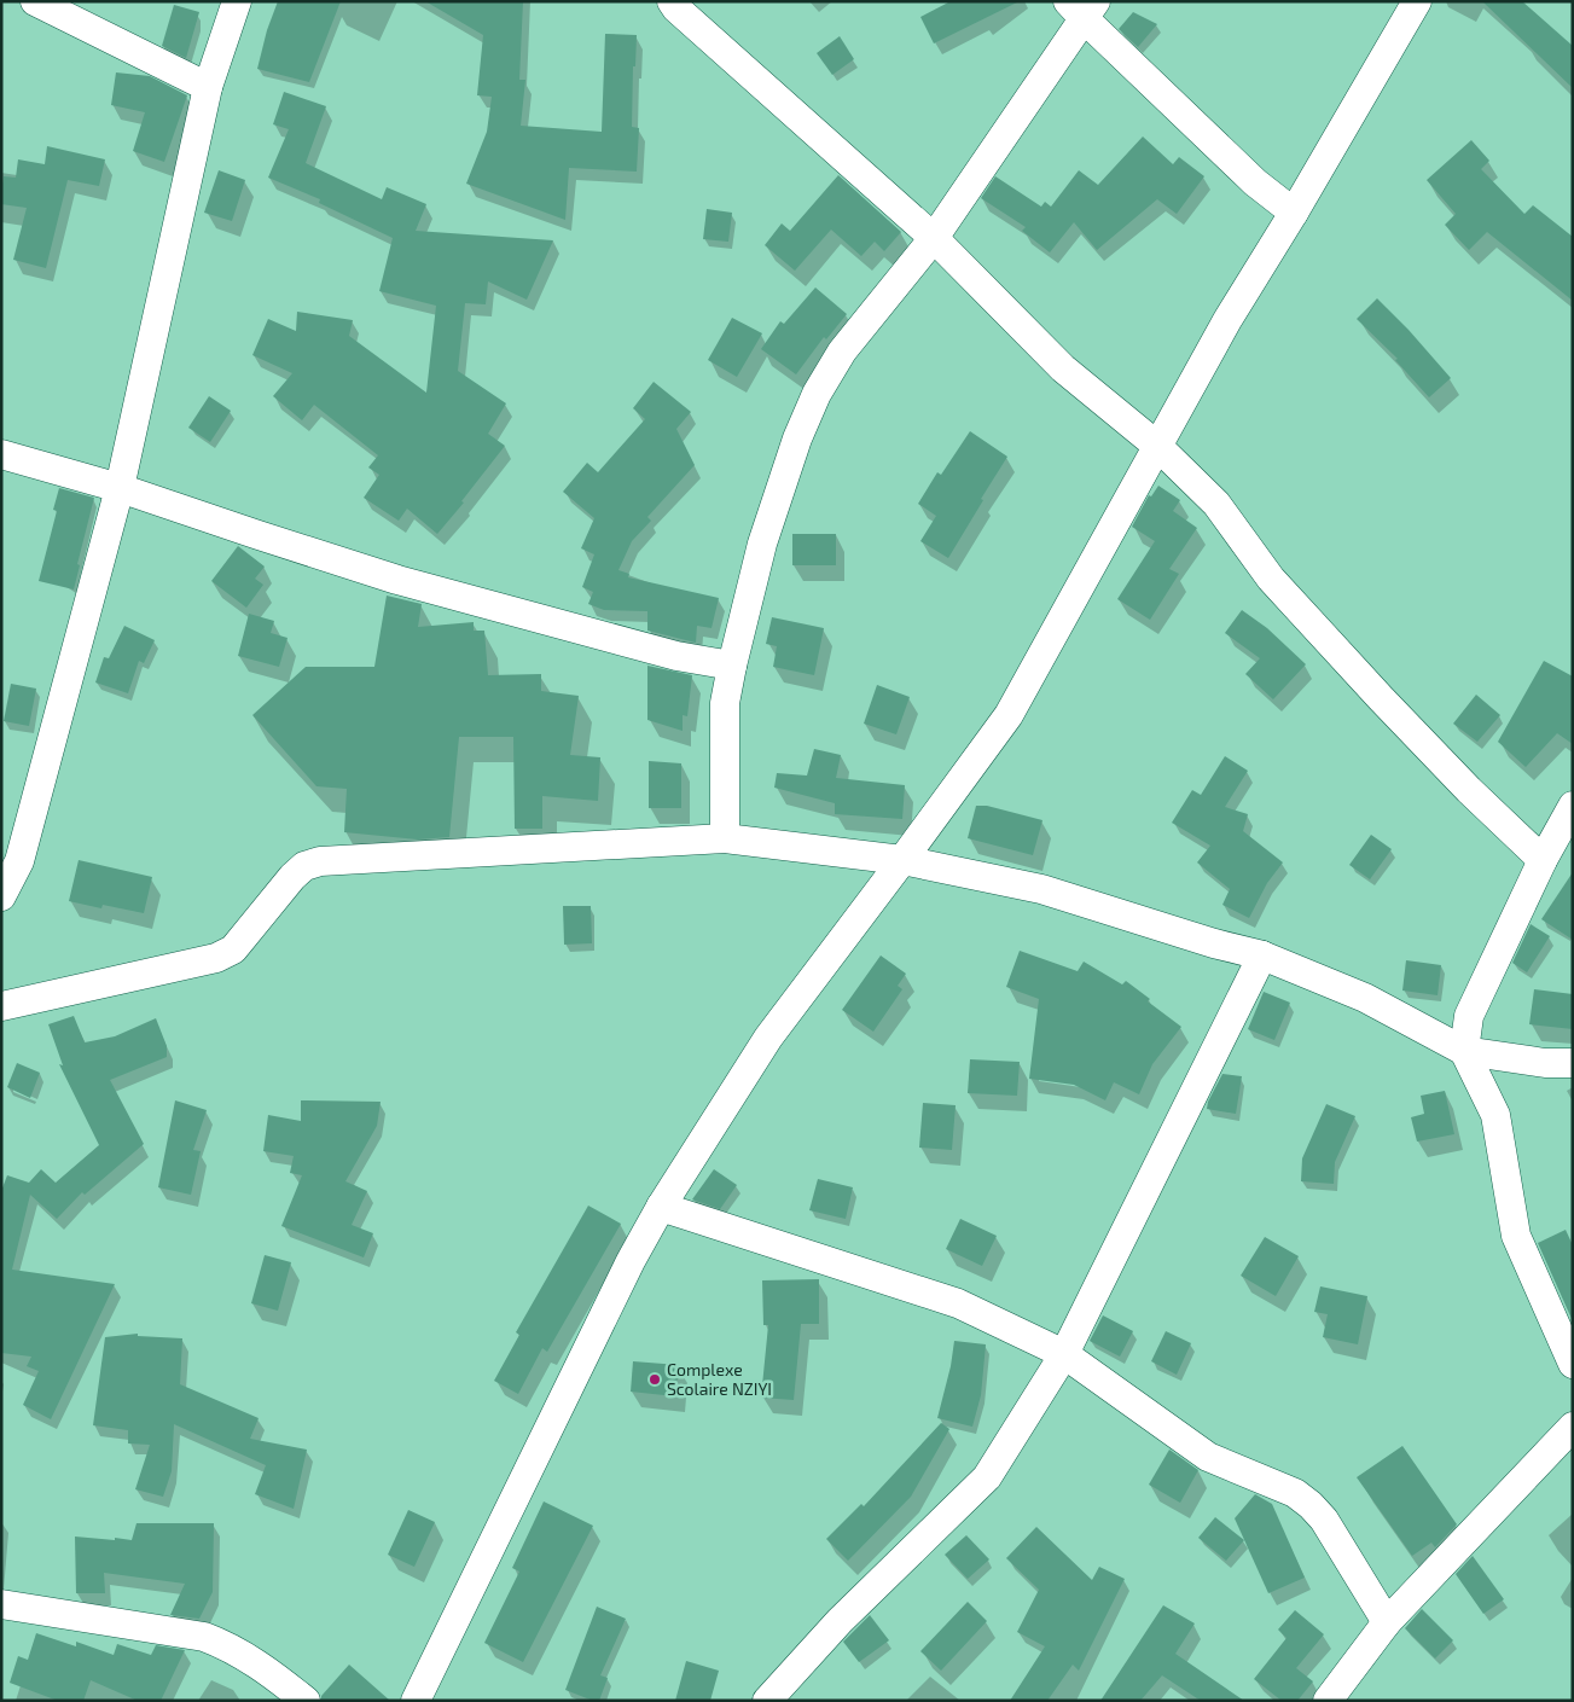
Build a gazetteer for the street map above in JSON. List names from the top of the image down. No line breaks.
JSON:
{"places":["Complexe Scolaire NZIYI"]}
